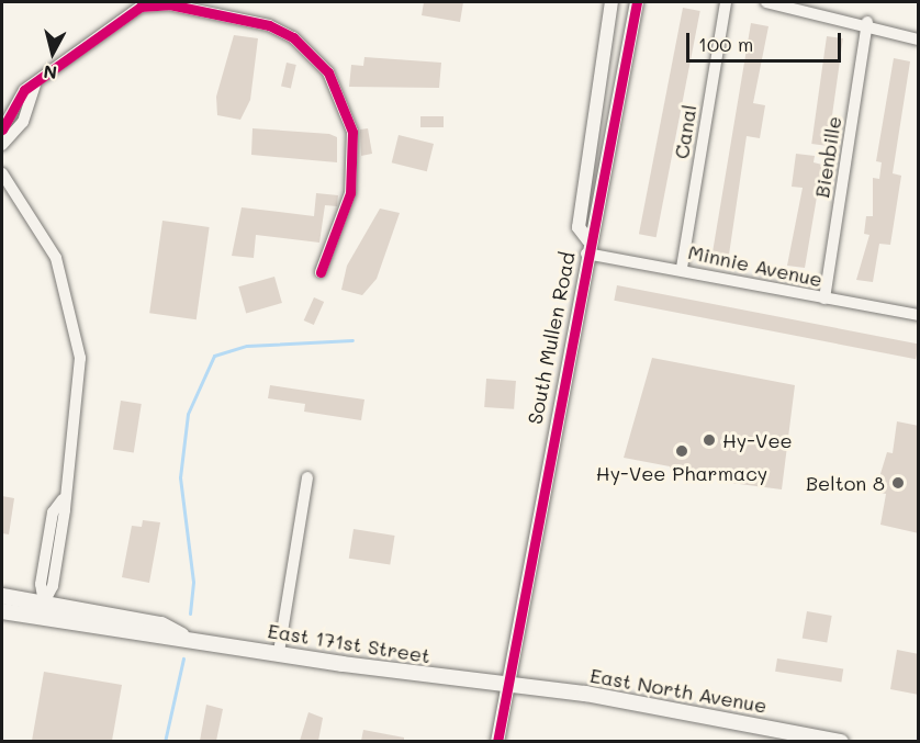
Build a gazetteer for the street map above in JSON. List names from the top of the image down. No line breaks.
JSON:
{"streets":{"main road":["East 171st Street","East North Avenue"],"street":["Canal","Bienbille","Minnie Avenue","South Mullen Road"]},"crossings":[["Canal","Minnie Avenue"],["Bienbille","Minnie Avenue"],["Minnie Avenue","South Mullen Road"],["South Mullen Road","East 171st Street"],["South Mullen Road","East North Avenue"],["East 171st Street","East North Avenue"]],"places":["Hy-Vee","Hy-Vee Pharmacy","Belton 8"],"scale_bar":"100 m","north":"bottom"}
